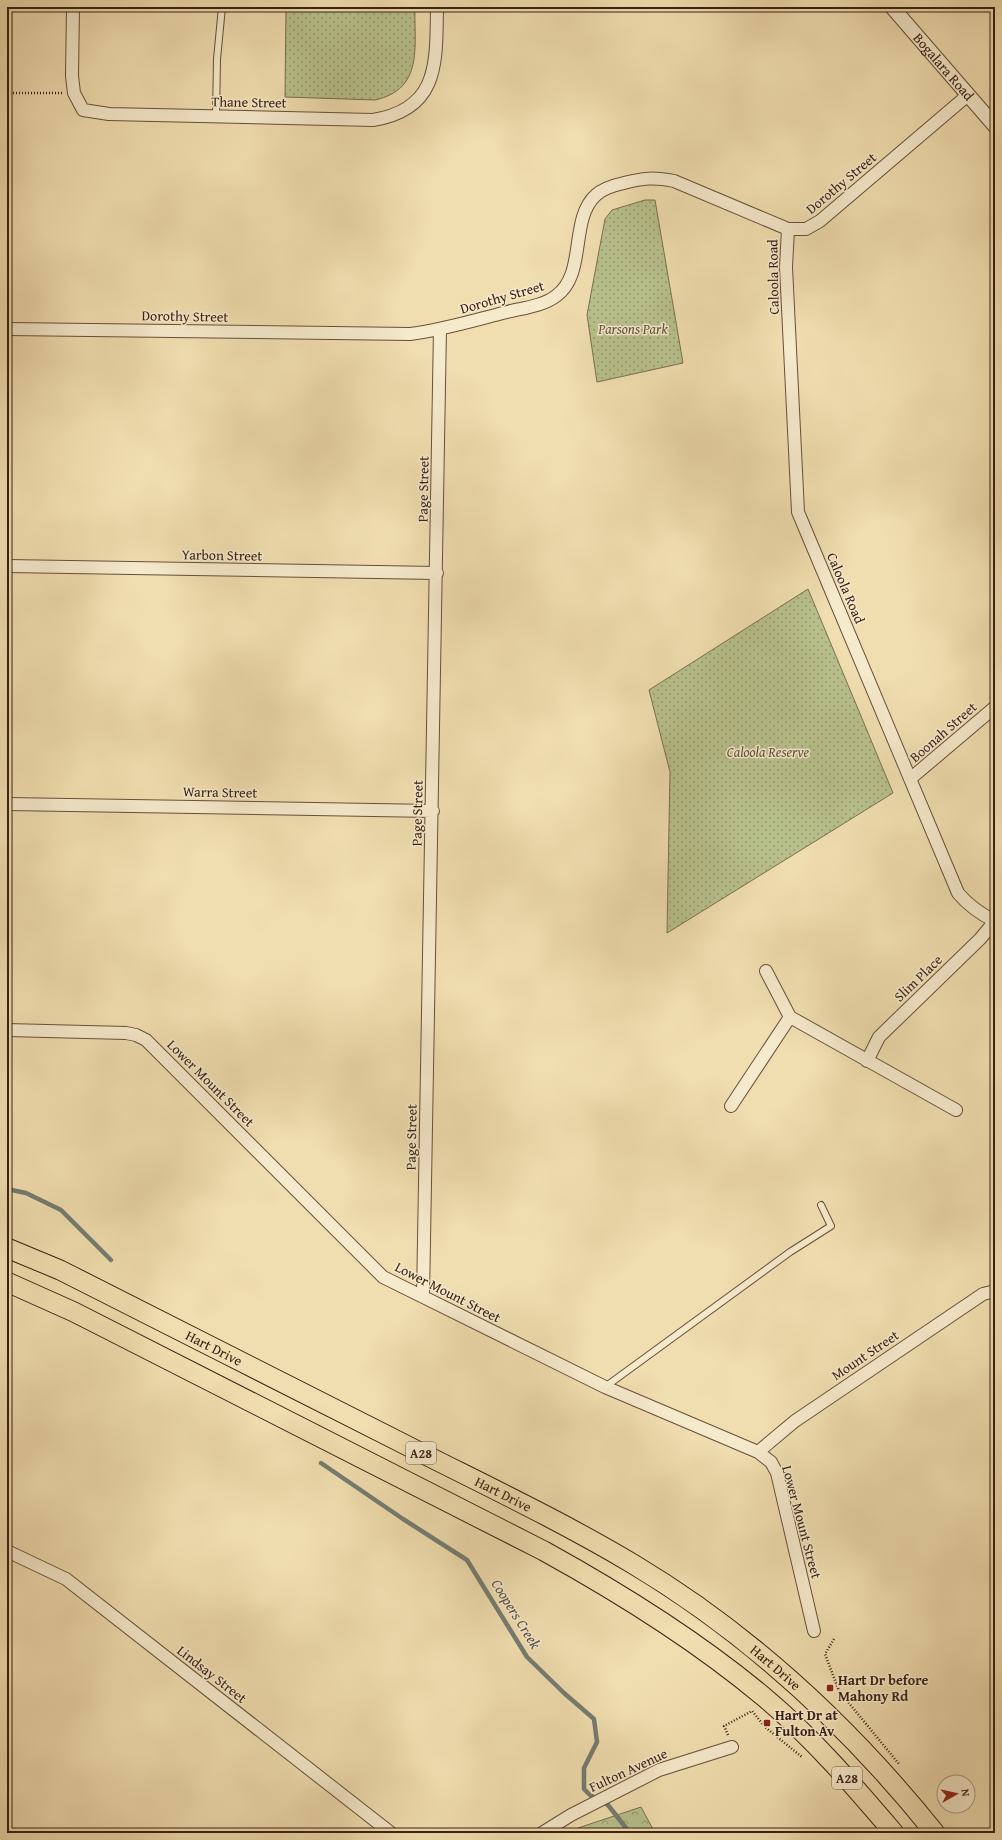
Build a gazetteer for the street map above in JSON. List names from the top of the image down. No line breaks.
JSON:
{"streets":{"highway":["Hart Drive","A28"],"street":["Bogalara Road","Thane Street","Dorothy Street","Caloola Road","Page Street","Yarbon Street","Boonah Street","Warra Street","Slim Place","Lower Mount Street","Mount Street","Lindsay Street","Fulton Avenue"]},"crossings":[["Bogalara Road","Dorothy Street"],["Dorothy Street","Caloola Road"],["Dorothy Street","Page Street"],["Caloola Road","Boonah Street"],["Caloola Road","Slim Place"],["Page Street","Yarbon Street"],["Page Street","Warra Street"],["Page Street","Lower Mount Street"],["Lower Mount Street","Mount Street"]],"water":["Coopers Creek"],"parks":["Parsons Park","Caloola Reserve"],"places":{"transit":["Hart Dr before Mahony Rd","Hart Dr at Fulton Av"]},"north":"right"}
